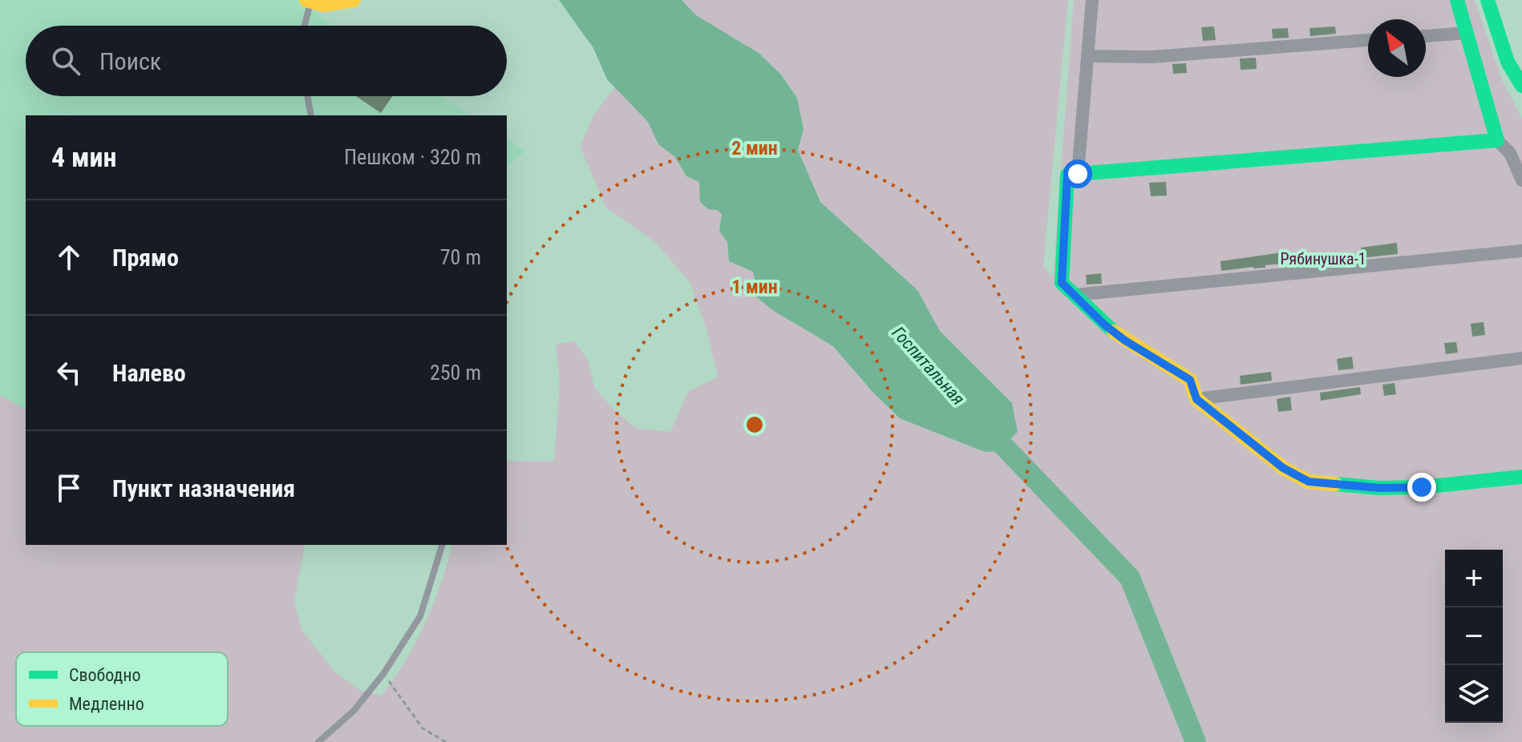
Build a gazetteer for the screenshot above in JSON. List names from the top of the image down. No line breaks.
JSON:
{"water":["Госпитальная"],"parks":["Рябинушка-1"],"legend":["Свободно","Медленно"],"north":"top left","page":{"search":"Поиск","heading":["4 мин","Пешком · 320 m"],"list":[["Прямо","70 m"],["Налево","250 m"],"Пункт назначения"],"map_buttons":["+","−"]},"rings":["2 мин","1 мин"]}
